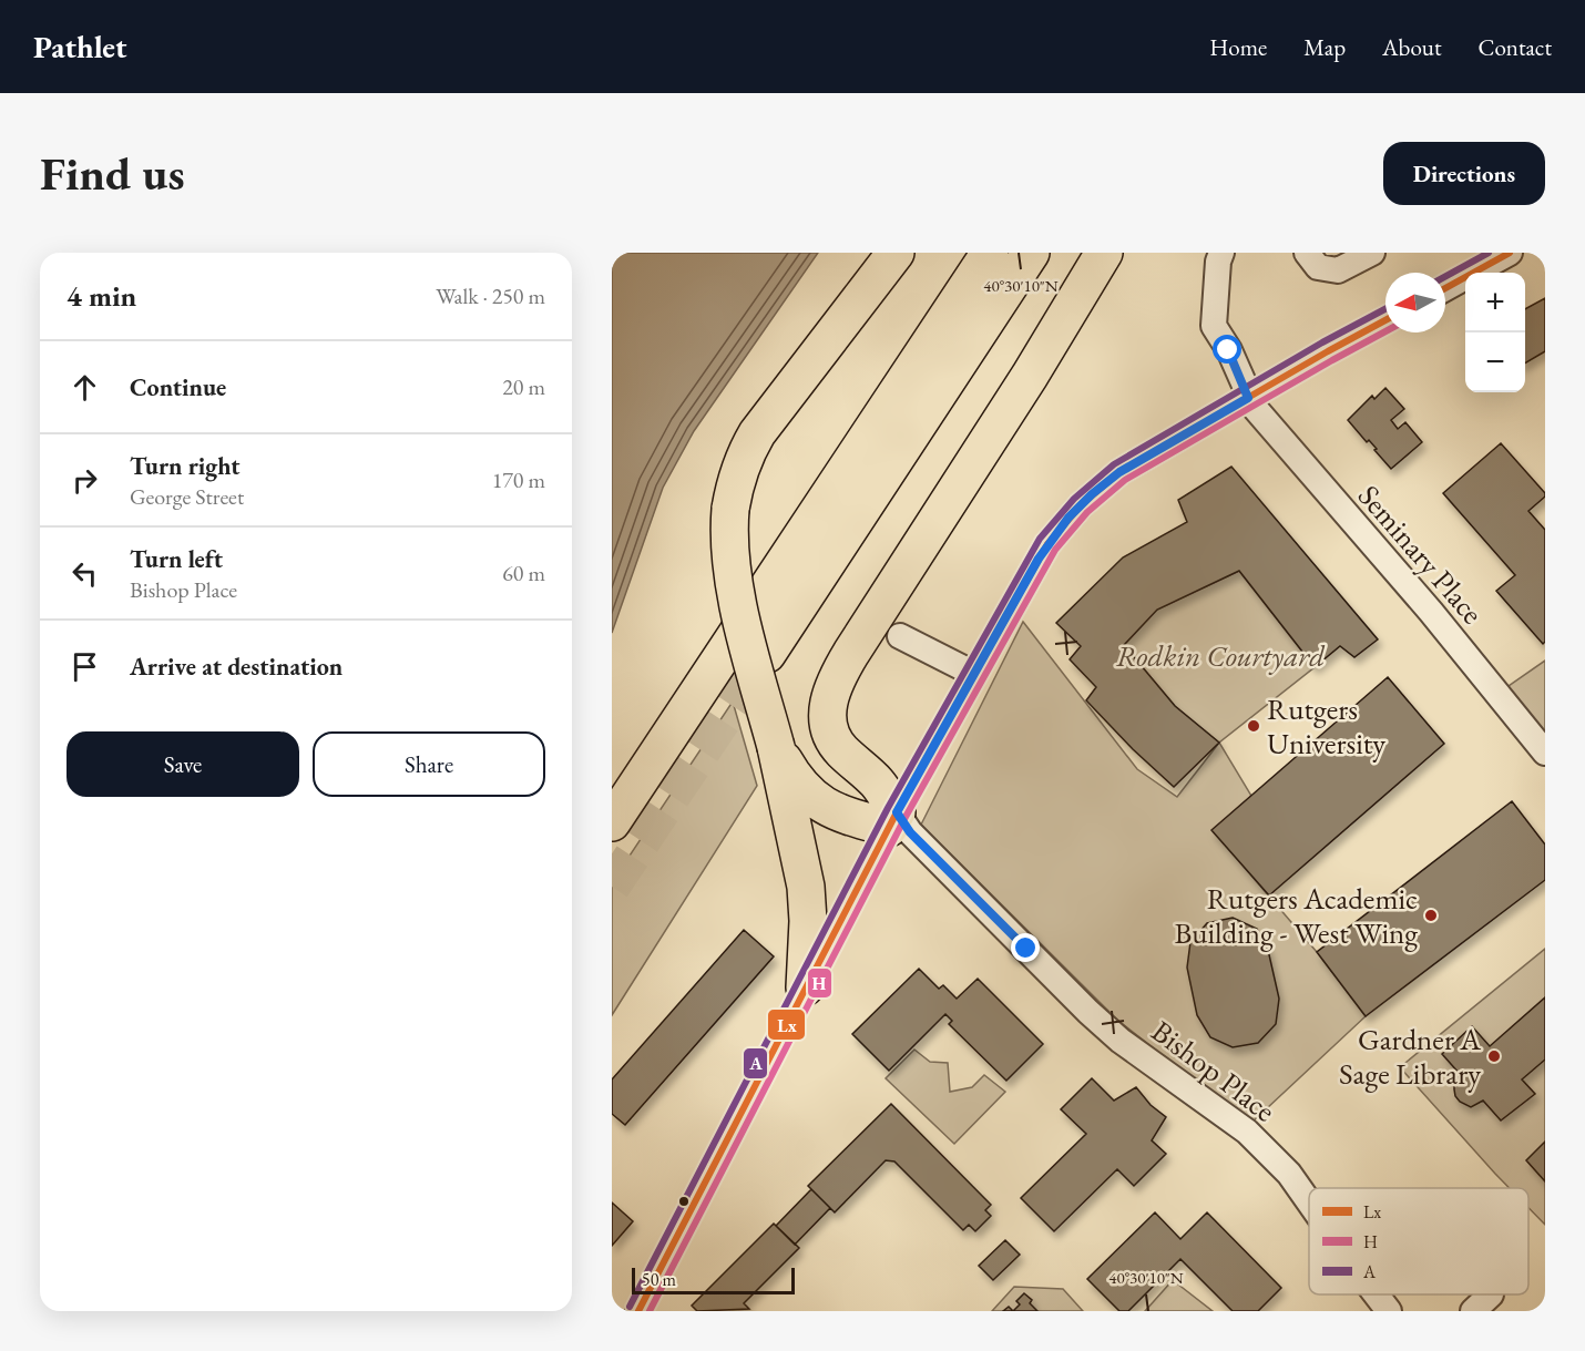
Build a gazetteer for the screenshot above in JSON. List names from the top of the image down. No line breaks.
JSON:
{"streets":{"street":["Seminary Place","Bishop Place"]},"parks":["Rodkin Courtyard"],"places":["Rutgers University","Rutgers Academic Building - West Wing","Gardner A Sage Library"],"lines":["transit line Lx","transit line A","transit line H"],"legend":["Lx","H","A"],"scale_bar":"50 m","north":"left","page":{"header":"Pathlet","nav":["Home","Map","About","Contact"],"buttons":["Directions",["Save","Share"]],"title":"Find us","heading":["4 min","Walk · 250 m"],"map_buttons":["+","−"],"list":[["Continue","20 m"],["Turn right","George Street","170 m"],["Turn left","Bishop Place","60 m"],"Arrive at destination"],"scale":"50 m"},"coordinates":["40°30'10\"N"]}
